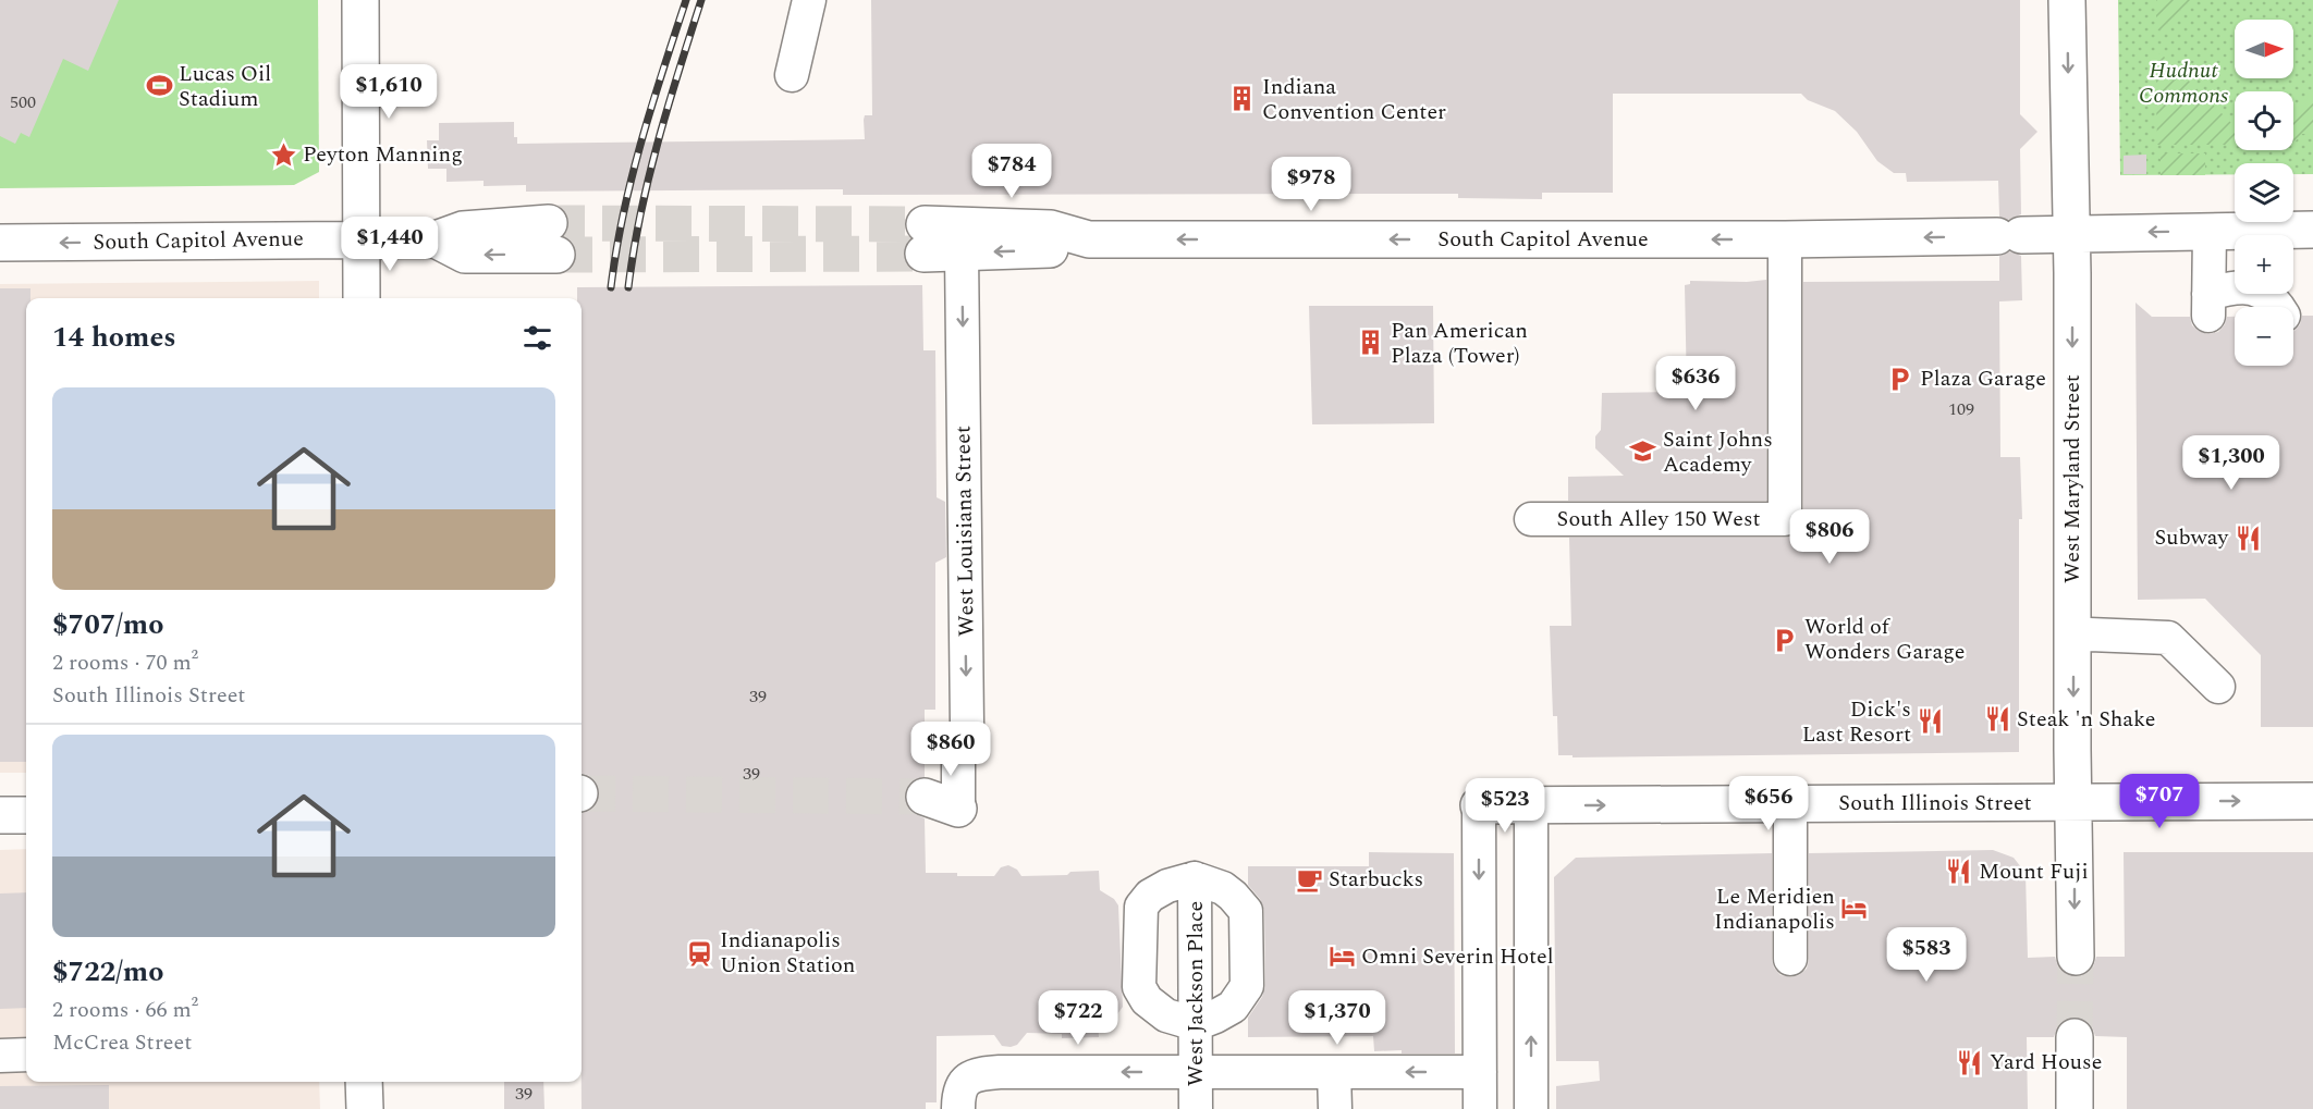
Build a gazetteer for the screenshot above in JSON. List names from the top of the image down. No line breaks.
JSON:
{"streets":{"main road":["South Capitol Avenue","West Maryland Street","South Illinois Street"],"street":["South Alley 150 West","West Louisiana Street","West Jackson Place"]},"crossings":[["South Capitol Avenue","West Maryland Street"],["South Capitol Avenue","South Alley 150 West"],["South Capitol Avenue","West Louisiana Street"],["West Maryland Street","South Illinois Street"]],"one_way":["South Capitol Avenue","West Maryland Street","West Louisiana Street","South Illinois Street"],"parks":["Hudnut Commons"],"places":{"sports":["Lucas Oil Stadium"],"building":["Indiana Convention Center","Pan American Plaza (Tower)"],"place":["Peyton Manning"],"parking":["Plaza Garage","World of Wonders Garage"],"school or university":["Saint Johns Academy"],"restaurant":["Subway","Steak 'n Shake","Dick's Last Resort","Mount Fuji","Yard House"],"cafe":["Starbucks"],"hotel":["Le Meridien Indianapolis","Omni Severin Hotel"],"station":["Indianapolis Union Station"]},"house_numbers":["500","109","39","39","39"],"north":"right","page":{"map_buttons":["+","−"],"price":["$1,610","$784","$978","$1,440","$636","$1,300","$806","$860","$707","$656","$523","$583","$722","$1,370"],"heading":"14 homes","list":[{"name":"$707/mo","note":"2 rooms · 70 m² · South Illinois Street"},{"name":"$722/mo","note":"2 rooms · 66 m² · McCrea Street"}]}}
